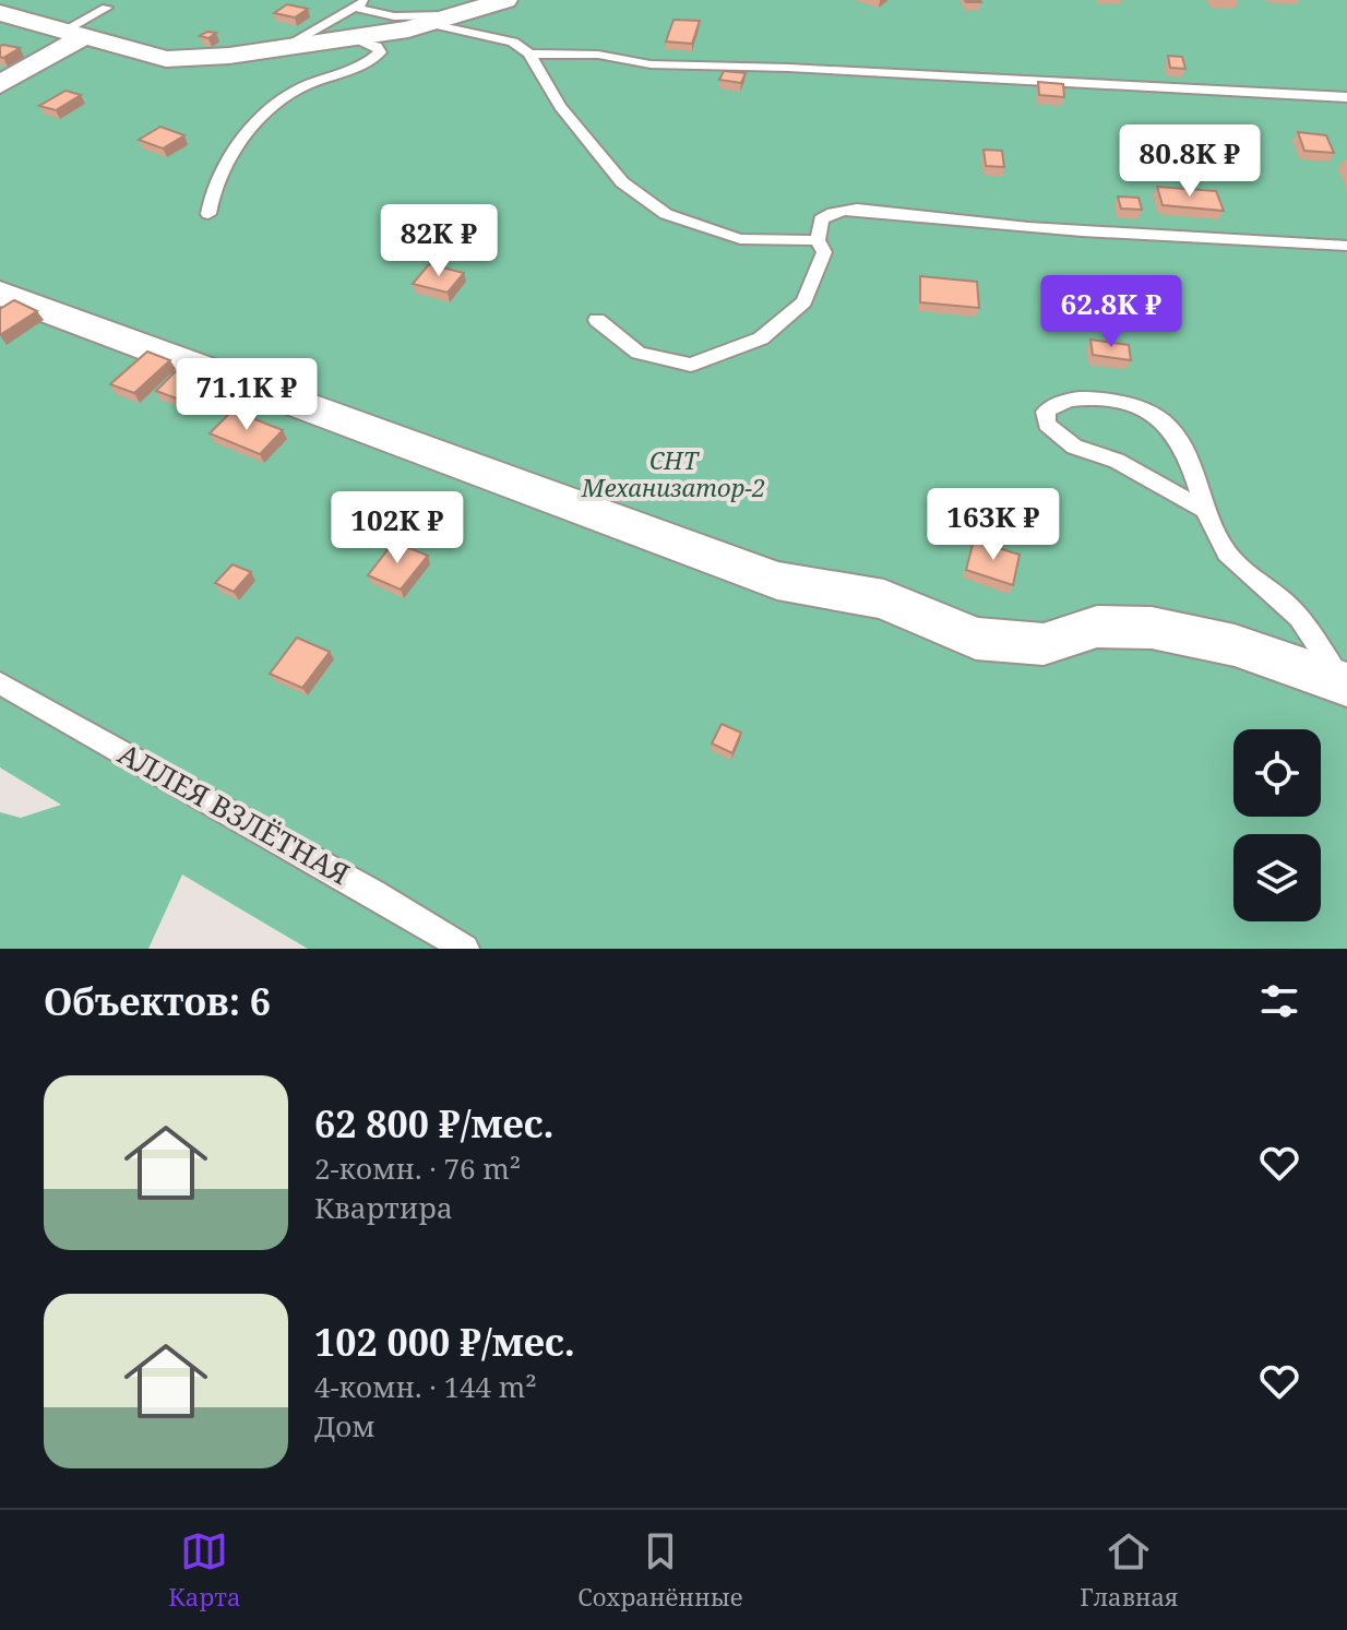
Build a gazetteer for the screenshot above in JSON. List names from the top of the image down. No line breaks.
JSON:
{"streets":{"lane":["АЛЛЕЯ ВЗЛЁТНАЯ"]},"parks":["СНТ Механизатор-2"],"page":{"price":["80.8K ₽","82K ₽","62.8K ₽","71.1K ₽","163K ₽","102K ₽"],"heading":"Объектов: 6","list":[{"name":"62 800 ₽/мес.","note":"2-комн. · 76 m² · Квартира"},{"name":"102 000 ₽/мес.","note":"4-комн. · 144 m² · Дом"}],"tabs":["Карта","Сохранённые","Главная"]}}
